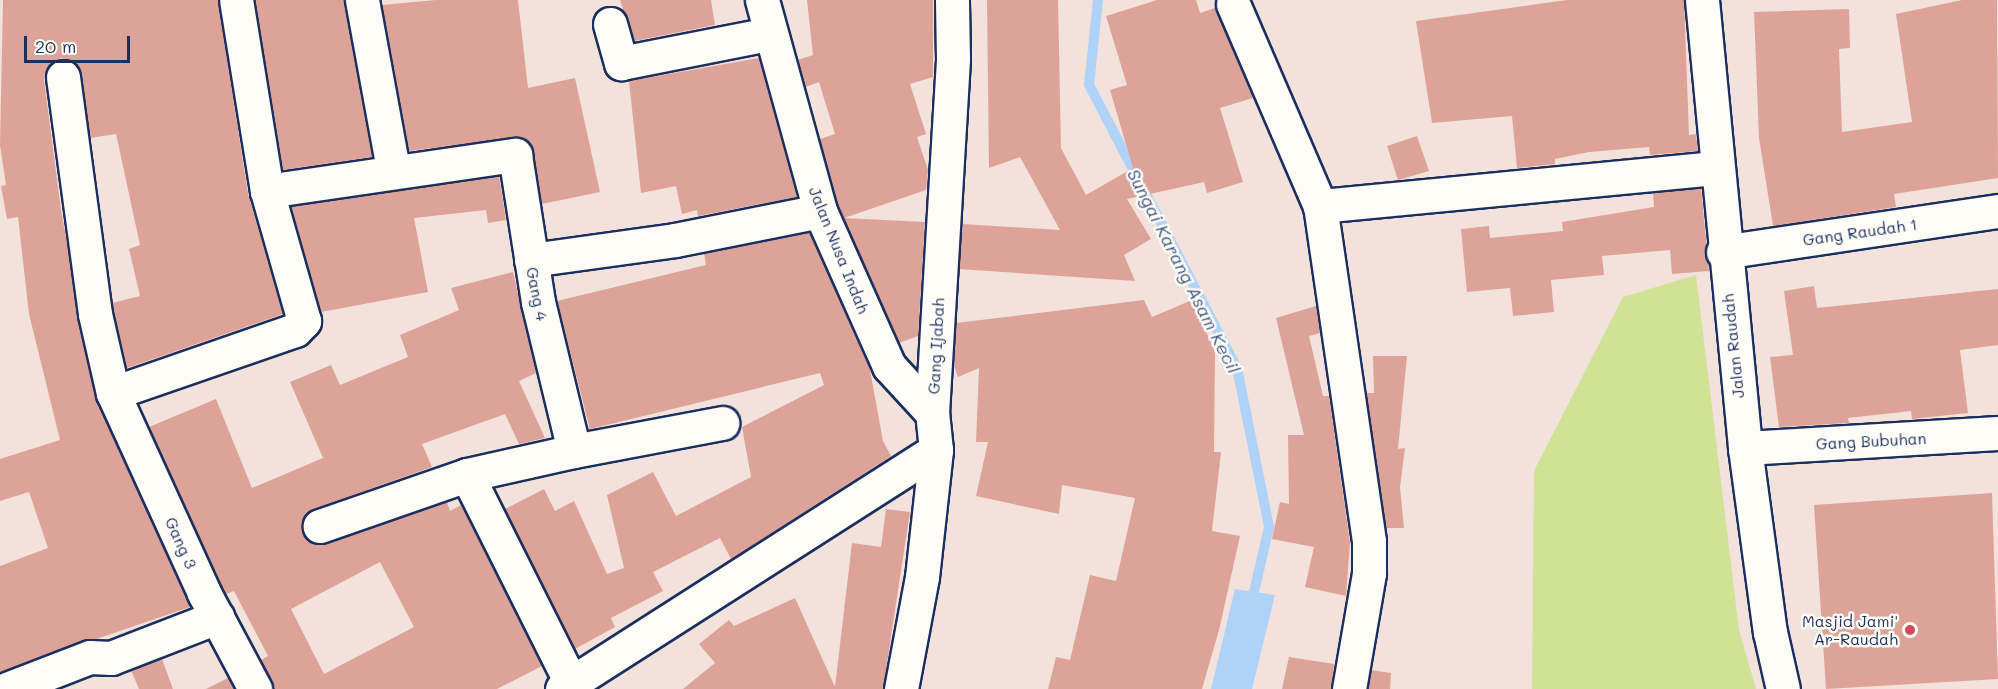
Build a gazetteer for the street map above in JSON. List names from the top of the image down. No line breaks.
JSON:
{"streets":{"street":["Gang Raudah 1","Jalan Nusa Indah","Gang 4","Gang Ijabah","Jalan Raudah","Gang Bubuhan","Gang 3"]},"crossings":[["Gang Raudah 1","Jalan Raudah"],["Jalan Nusa Indah","Gang Ijabah"],["Jalan Raudah","Gang Bubuhan"]],"water":["Sungai Karang Asam Kecil"],"places":["Masjid Jami' Ar-Raudah"],"scale_bar":"20 m"}
